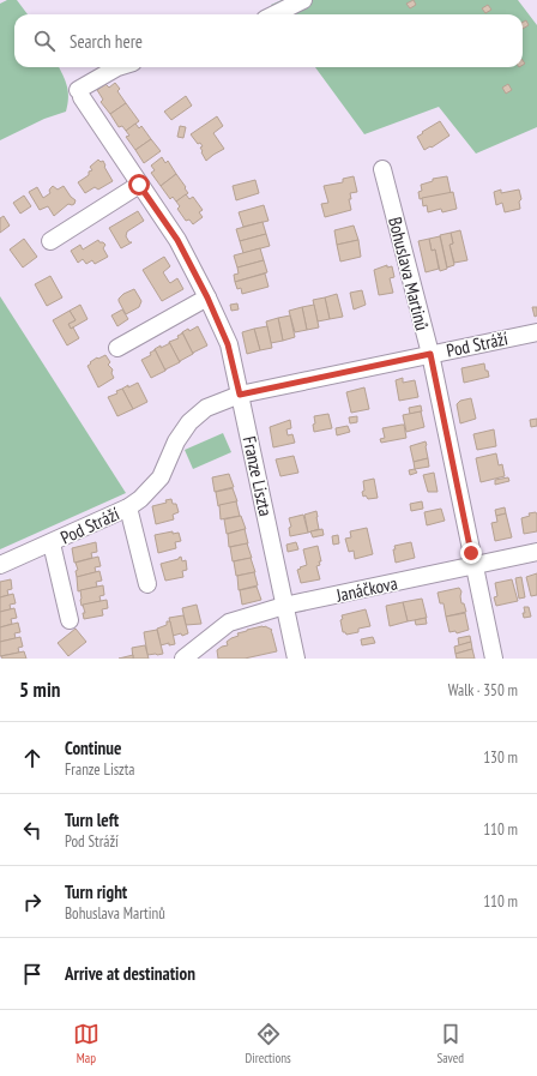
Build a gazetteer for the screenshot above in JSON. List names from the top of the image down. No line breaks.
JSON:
{"streets":{"street":["Bohuslava Martinů","Pod Stráží","Franze Liszta","Janáčkova"]},"crossings":[["Bohuslava Martinů","Pod Stráží"],["Bohuslava Martinů","Janáčkova"],["Pod Stráží","Franze Liszta"],["Franze Liszta","Janáčkova"]],"page":{"search":"Search here","heading":["5 min","Walk · 350 m"],"list":[["Continue","Franze Liszta","130 m"],["Turn left","Pod Stráží","110 m"],["Turn right","Bohuslava Martinů","110 m"],"Arrive at destination"],"nav":["Map","Directions","Saved"]}}
